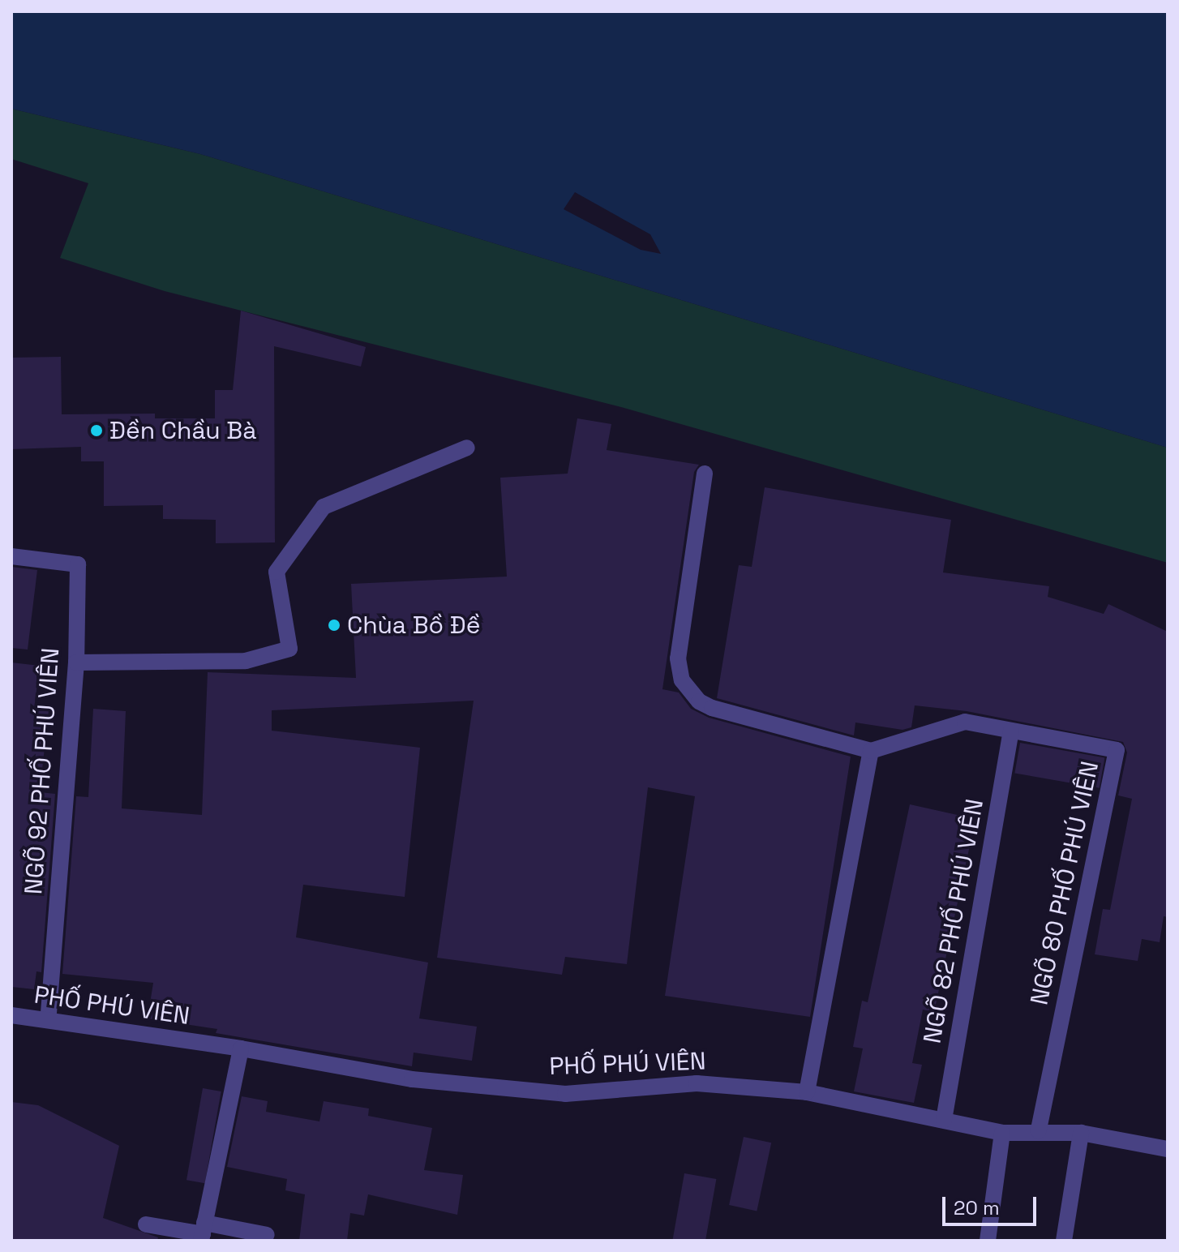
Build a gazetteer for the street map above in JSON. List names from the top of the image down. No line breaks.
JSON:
{"streets":{"street":["NGÕ 92 PHỐ PHÚ VIÊN","NGÕ 80 PHỐ PHÚ VIÊN","NGÕ 82 PHỐ PHÚ VIÊN","PHỐ PHÚ VIÊN"]},"crossings":[["NGÕ 92 PHỐ PHÚ VIÊN","PHỐ PHÚ VIÊN"],["NGÕ 80 PHỐ PHÚ VIÊN","NGÕ 82 PHỐ PHÚ VIÊN"],["NGÕ 80 PHỐ PHÚ VIÊN","PHỐ PHÚ VIÊN"],["NGÕ 82 PHỐ PHÚ VIÊN","PHỐ PHÚ VIÊN"]],"places":["Đền Chầu Bà","Chùa Bồ Đề"],"scale_bar":"20 m"}
